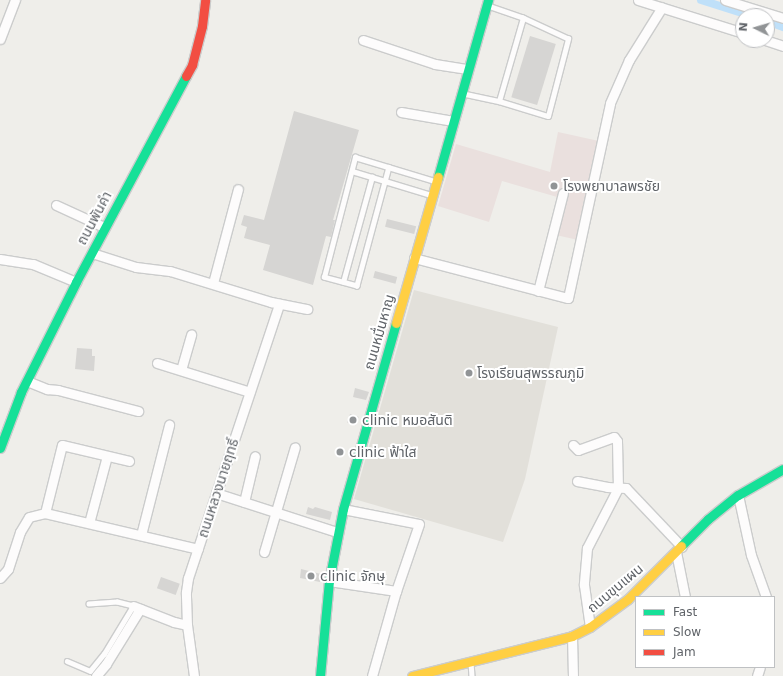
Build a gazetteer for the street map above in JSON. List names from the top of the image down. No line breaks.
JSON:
{"streets":{"street":["ถนนพันคำ","ถนนหมื่นหาญ","ถนนหลวงนายฤทธิ์","ถนนขุนแผน"]},"places":["โรงพยาบาลพรชัย","โรงเรียนสุพรรณภูมิ","clinic หมอสันติ","clinic ฟ้าใส","clinic จักษุ"],"legend":["Fast","Slow","Jam"],"north":"left"}
